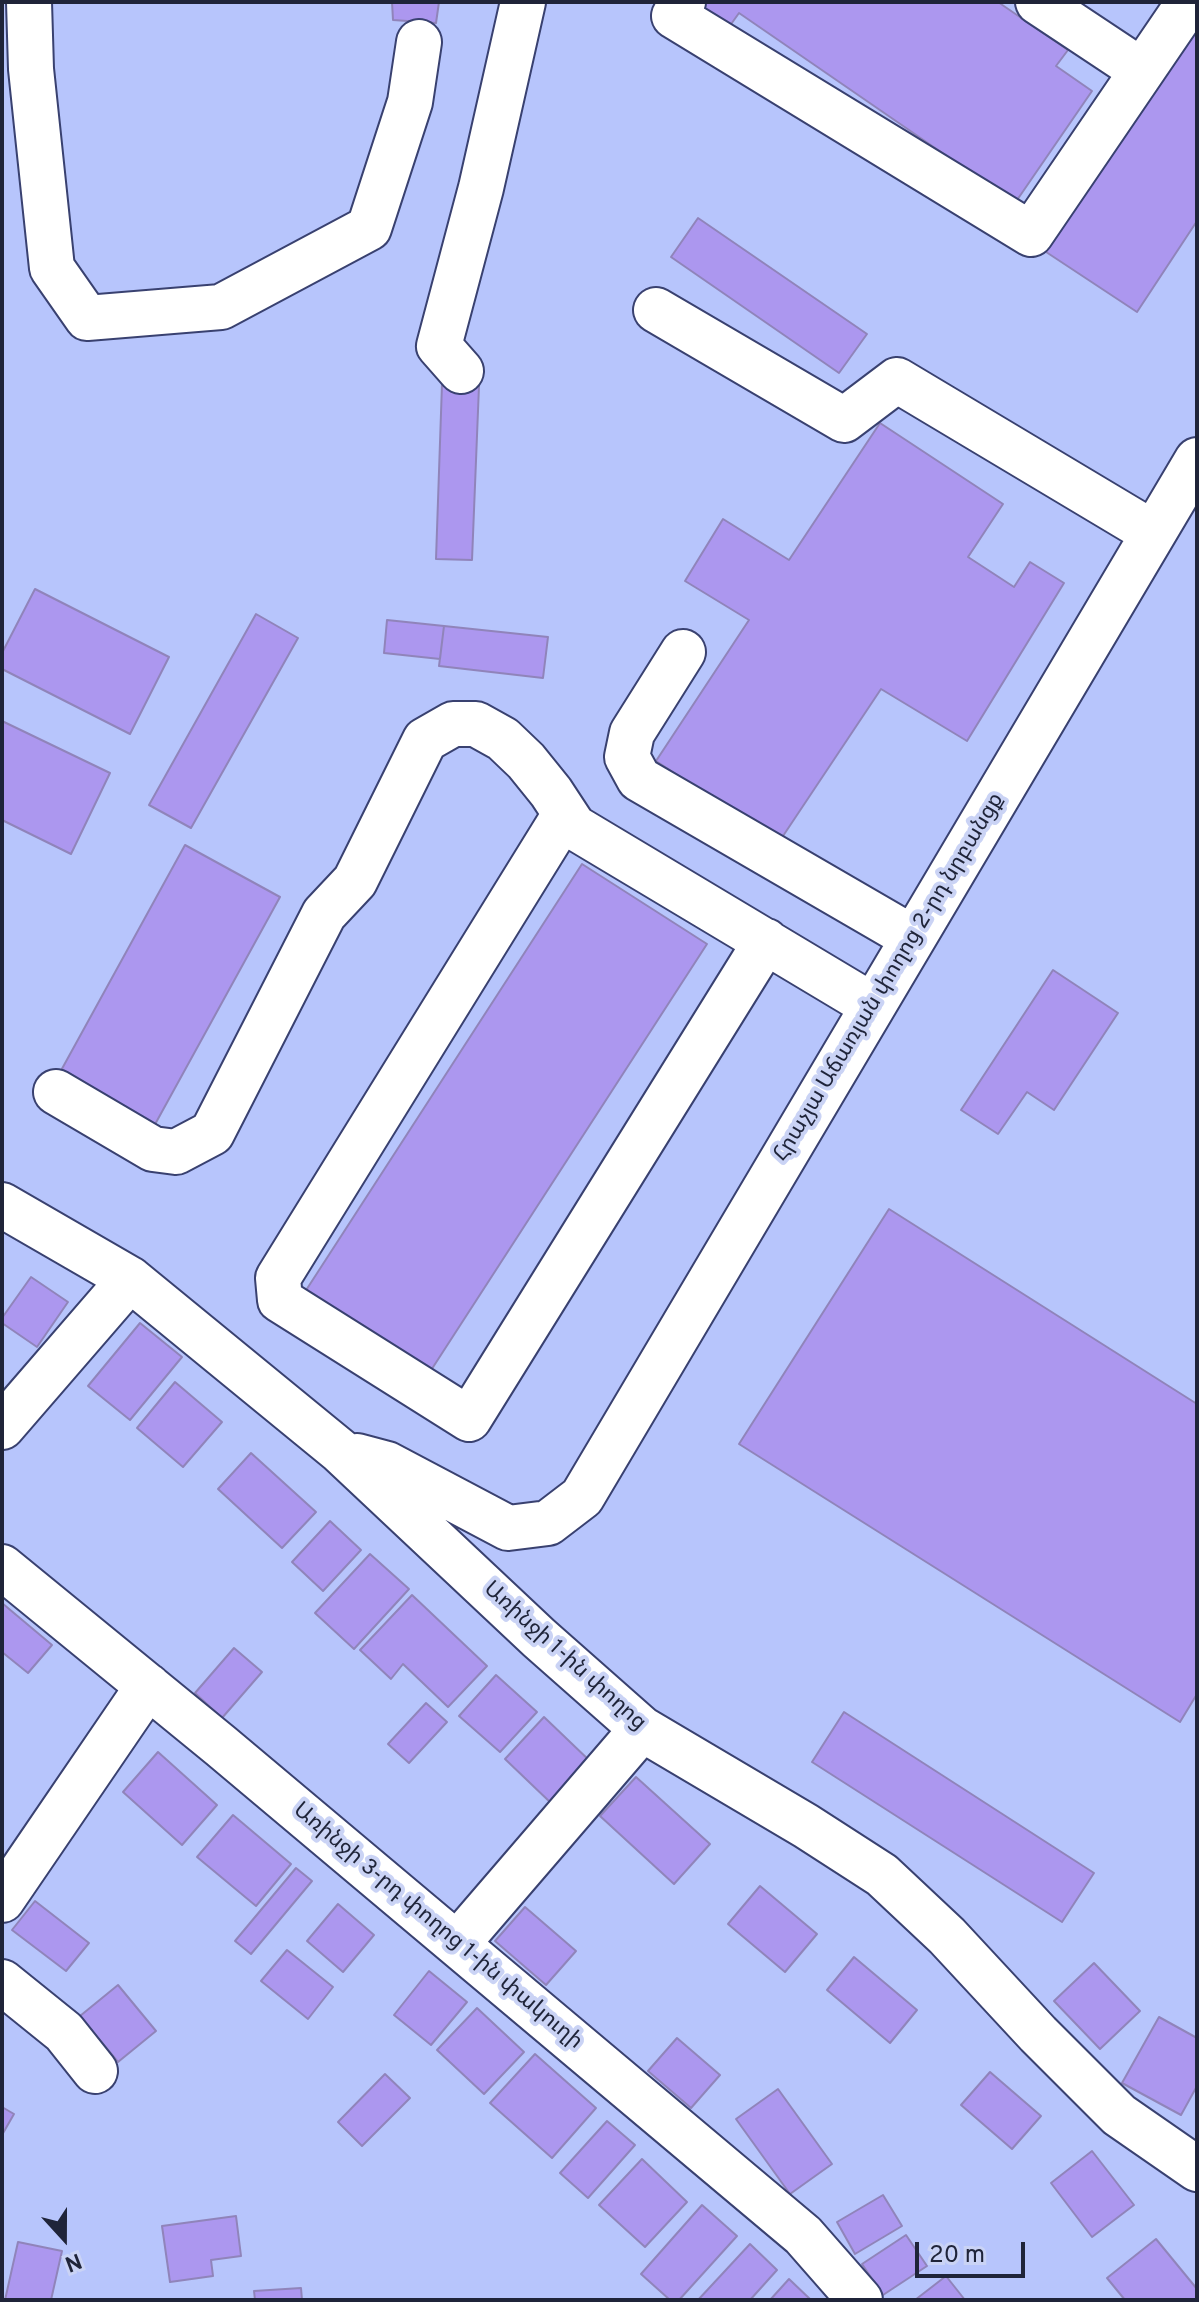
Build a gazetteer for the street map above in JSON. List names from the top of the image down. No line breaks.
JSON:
{"streets":{"street":["Հրաչյա Աճառյան փողոց 2-րդ նրբանցք","Առինջի 1-ին փողոց","Առինջի 3-րդ փողոց 1-ին փակուղի"]},"crossings":[["Հրաչյա Աճառյան փողոց 2-րդ նրբանցք","Առինջի 1-ին փողոց"]],"scale_bar":"20 m","north":"bottom"}
